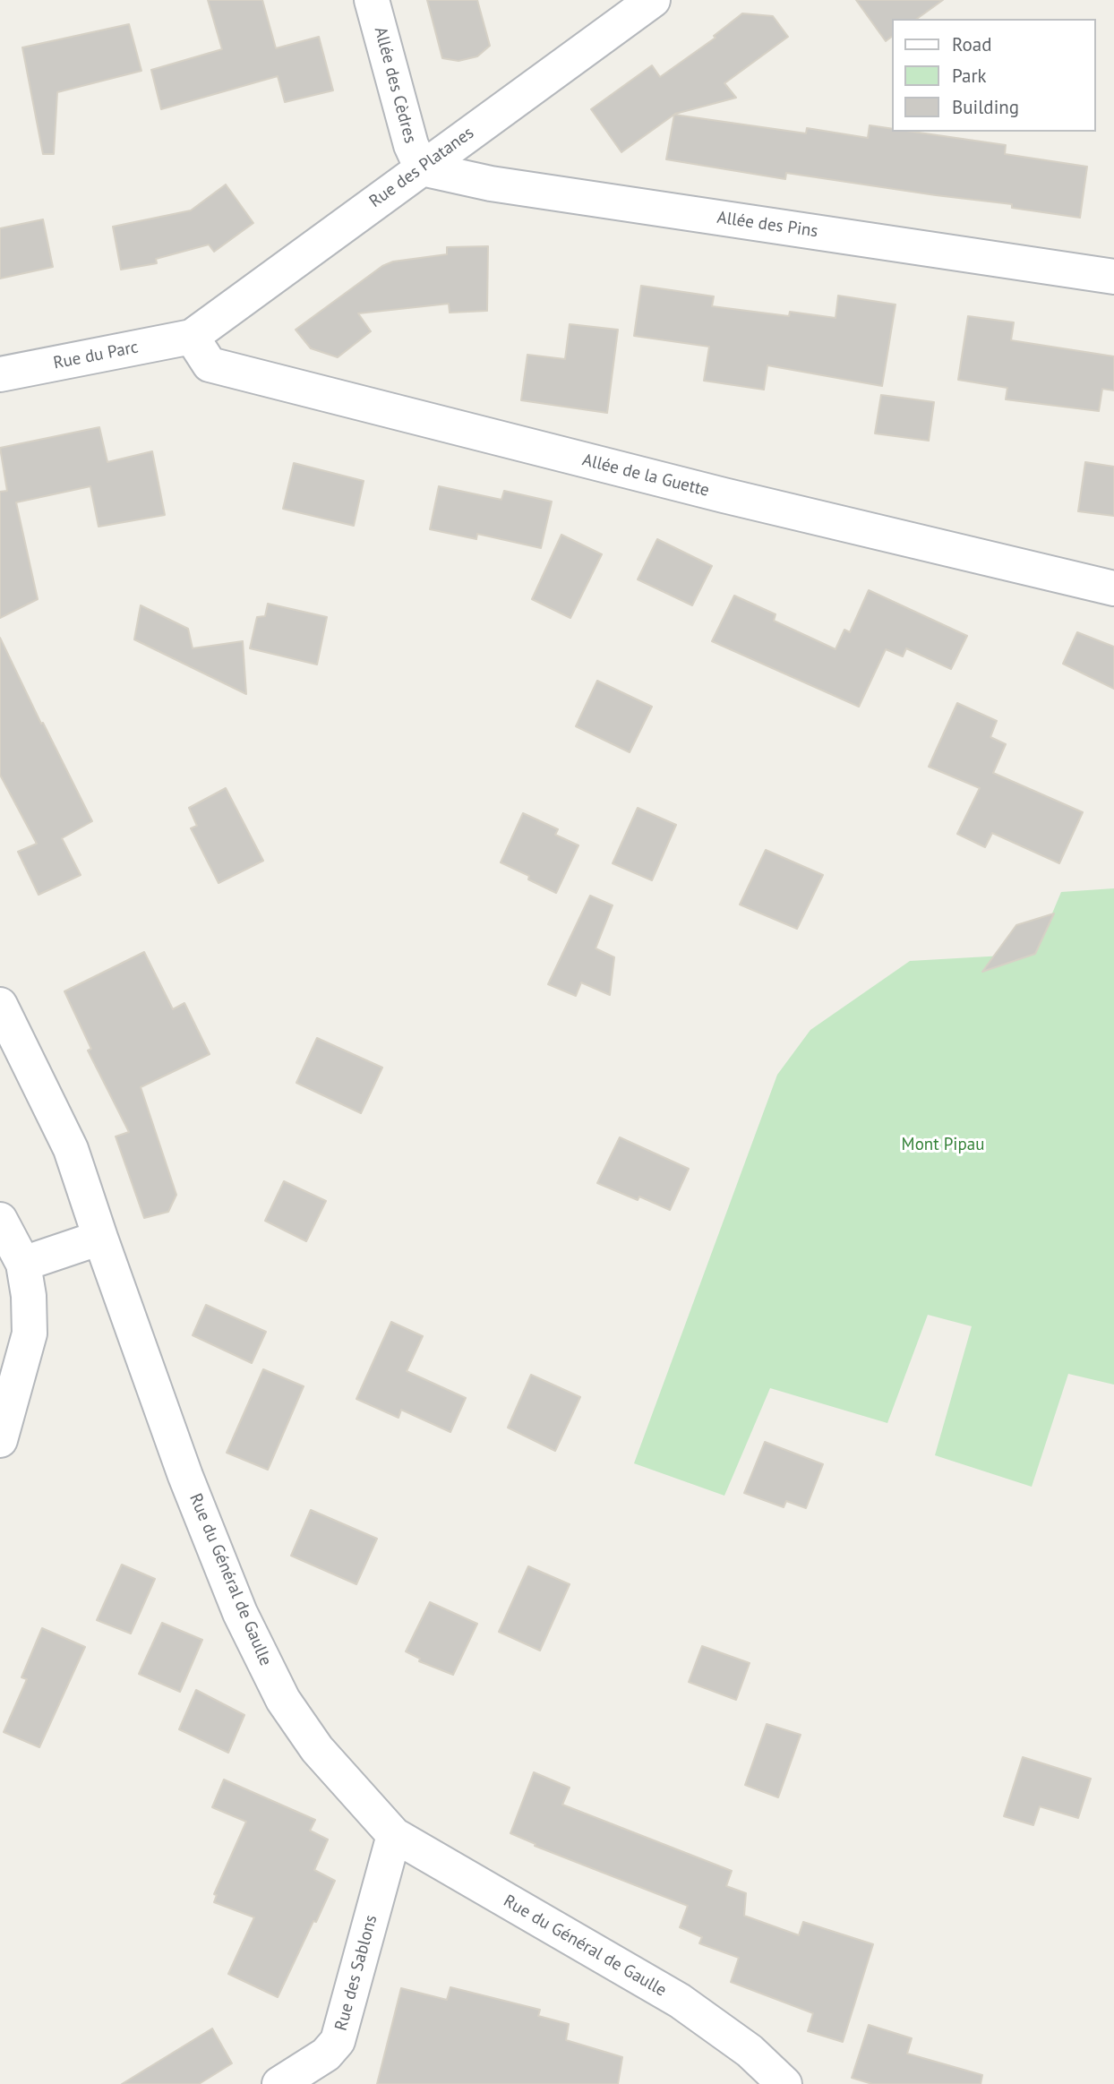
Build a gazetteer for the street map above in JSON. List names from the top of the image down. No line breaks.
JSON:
{"streets":{"street":["Allée des Cèdres","Rue des Platanes","Allée des Pins","Rue du Parc","Allée de la Guette","Rue du Général de Gaulle","Rue des Sablons"]},"crossings":[["Allée des Cèdres","Rue des Platanes"],["Allée des Cèdres","Allée des Pins"],["Rue des Platanes","Allée des Pins"],["Rue des Platanes","Rue du Parc"],["Rue des Platanes","Allée de la Guette"],["Rue du Parc","Allée de la Guette"],["Rue du Général de Gaulle","Rue des Sablons"]],"parks":["Mont Pipau"],"legend":["Road","Park","Building"]}
